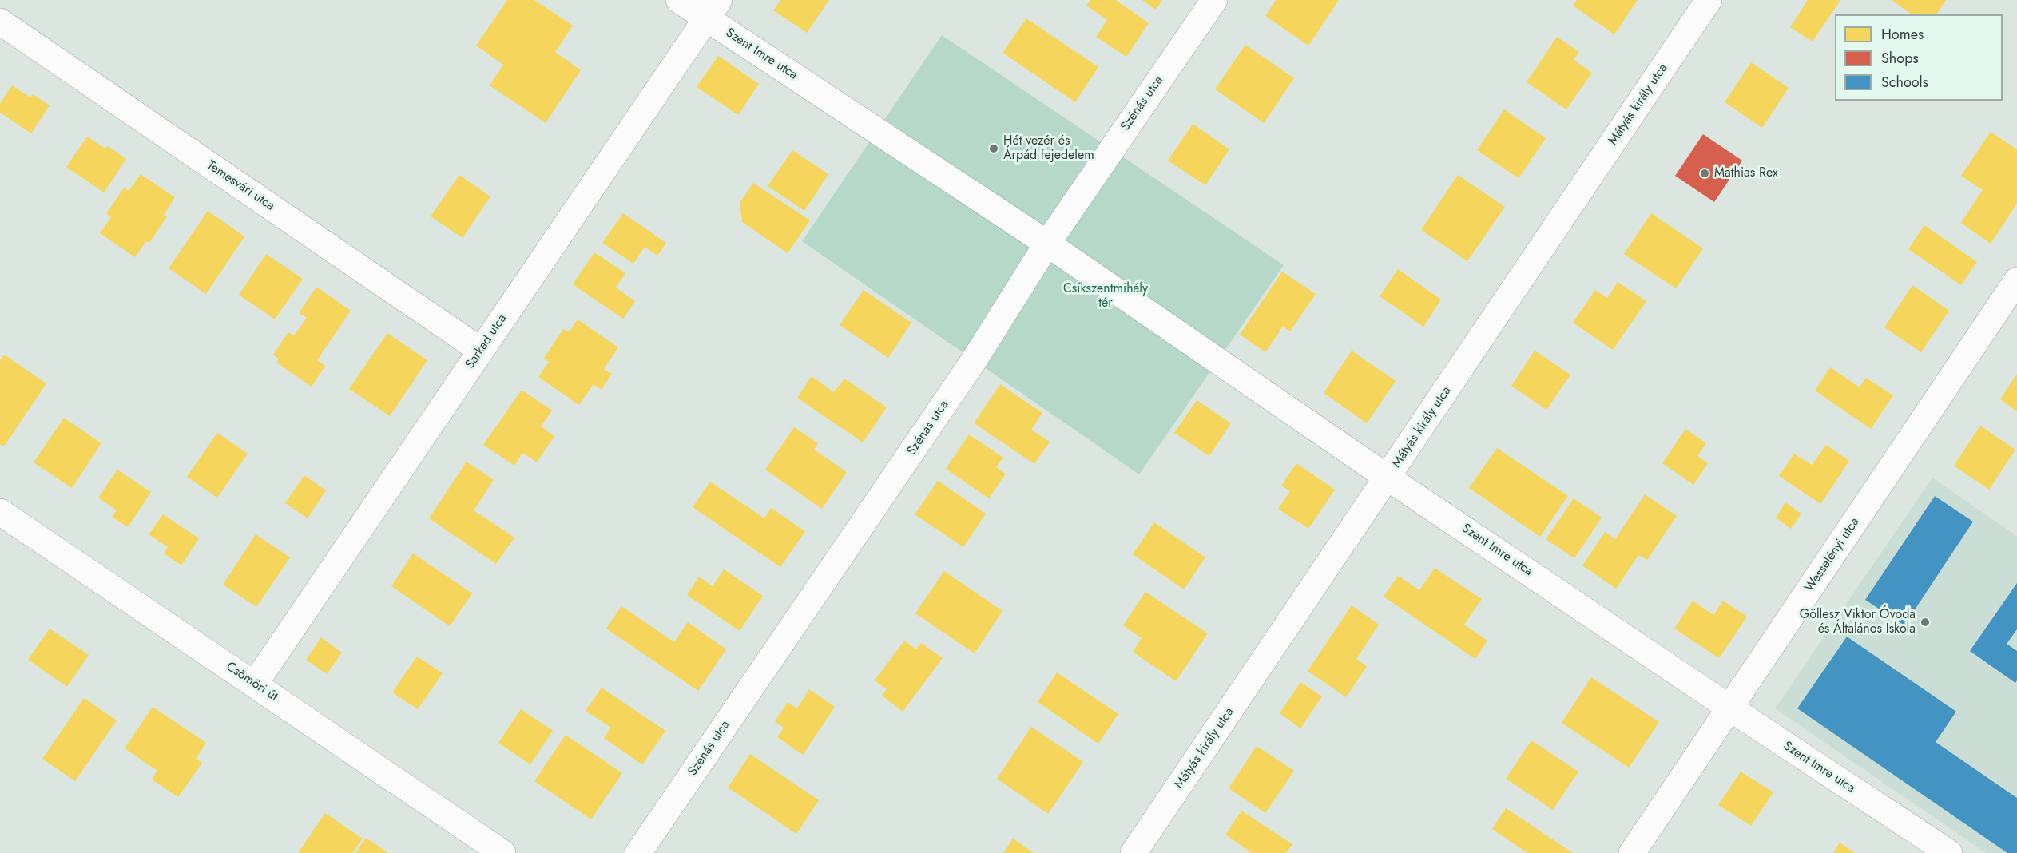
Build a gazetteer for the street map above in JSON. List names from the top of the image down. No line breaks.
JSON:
{"streets":{"street":["Szent Imre utca","Szénás utca","Mátyás király utca","Temesvári utca","Sarkad utca","Wesselényi utca","Csömöri út"]},"crossings":[["Szent Imre utca","Szénás utca"],["Szent Imre utca","Mátyás király utca"],["Szent Imre utca","Sarkad utca"],["Szent Imre utca","Wesselényi utca"],["Temesvári utca","Sarkad utca"],["Sarkad utca","Csömöri út"]],"parks":["Csíkszentmihály tér"],"places":["Hét vezér és Árpád fejedelem","Mathias Rex","Göllesz Viktor Óvoda és Általános Iskola"],"legend":["Homes","Shops","Schools"]}
